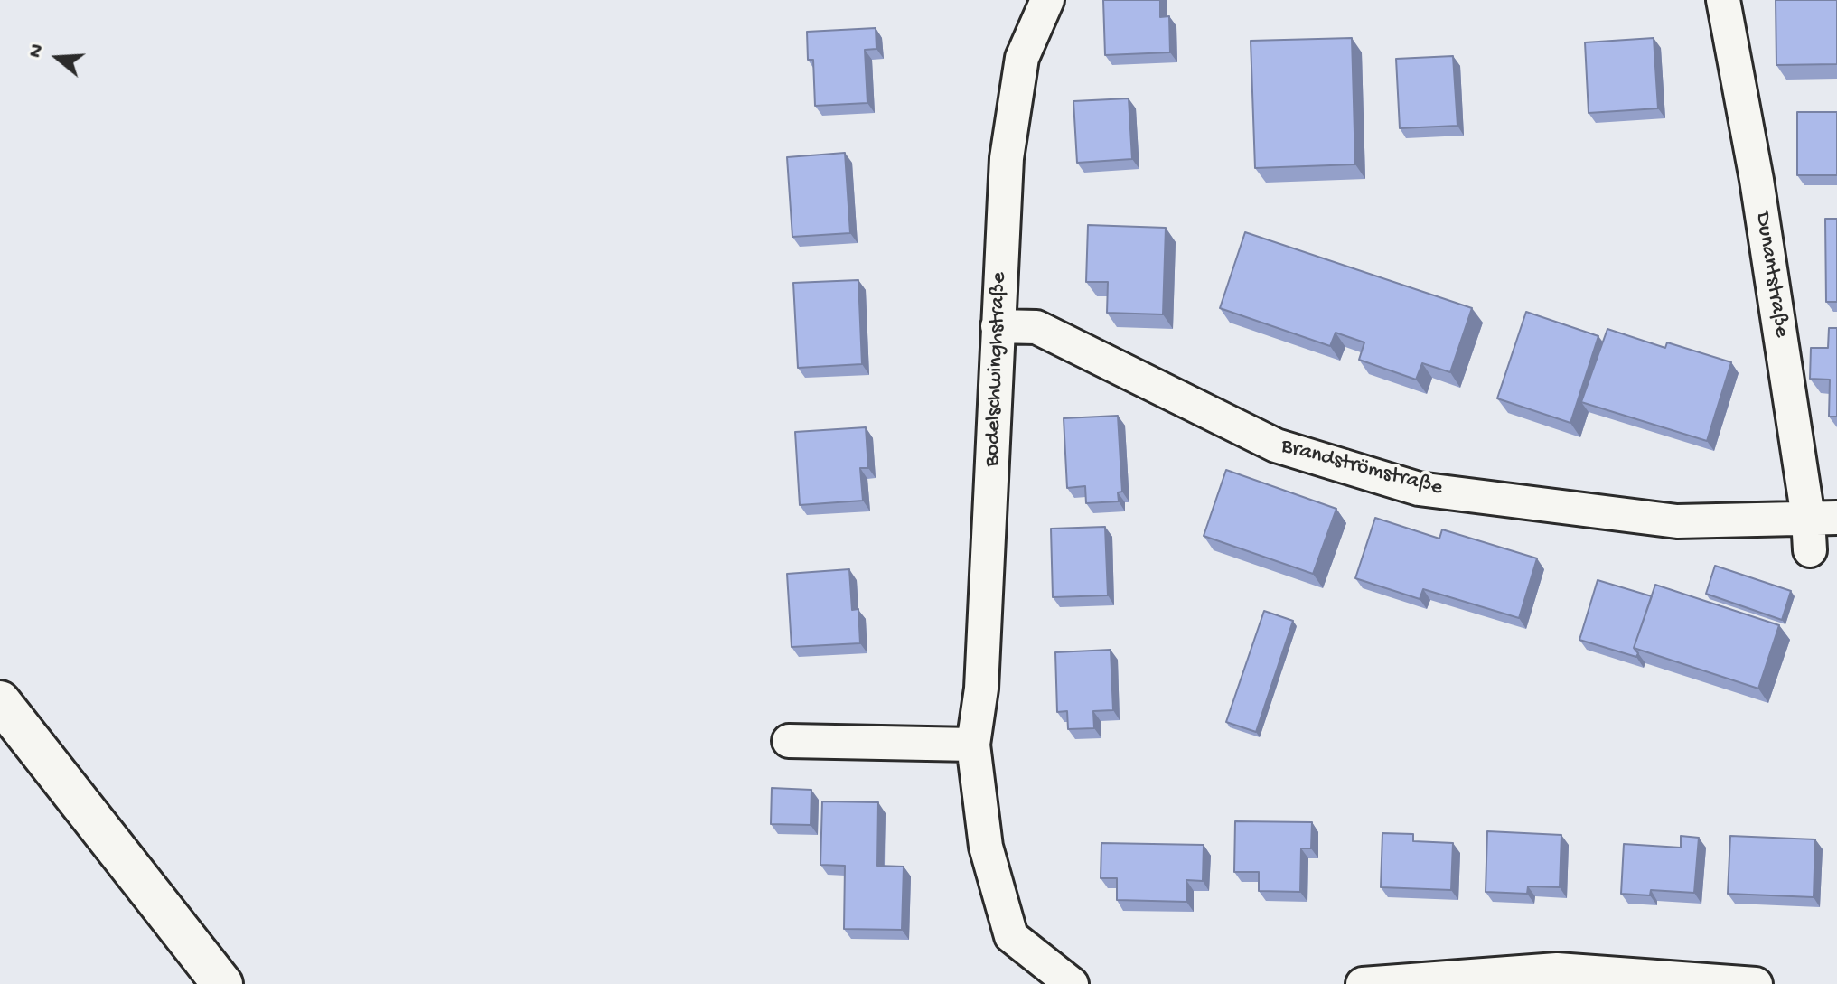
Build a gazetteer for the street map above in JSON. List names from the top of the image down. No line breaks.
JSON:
{"streets":{"street":["Dunantstraße","Bodelschwinghstraße","Brandströmstraße"]},"crossings":[["Dunantstraße","Brandströmstraße"],["Bodelschwinghstraße","Brandströmstraße"]],"north":"left"}
